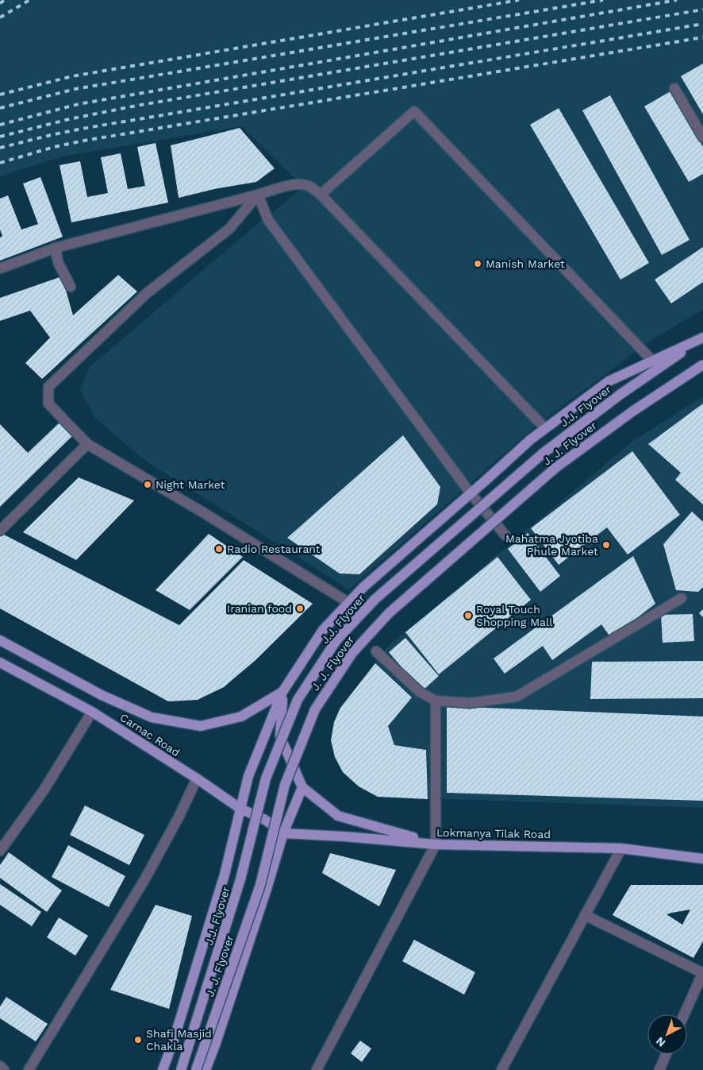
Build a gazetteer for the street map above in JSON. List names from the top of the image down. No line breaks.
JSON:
{"streets":{"main road":["J.J. Flyover","J. J. Flyover","Carnac Road","Lokmanya Tilak Road"]},"crossings":[["Carnac Road","Lokmanya Tilak Road"]],"places":["Manish Market","Night Market","Mahatma Jyotiba Phule Market","Radio Restaurant","Iranian food","Royal Touch Shopping Mall","Shafi Masjid Chakla"],"north":"bottom left"}
